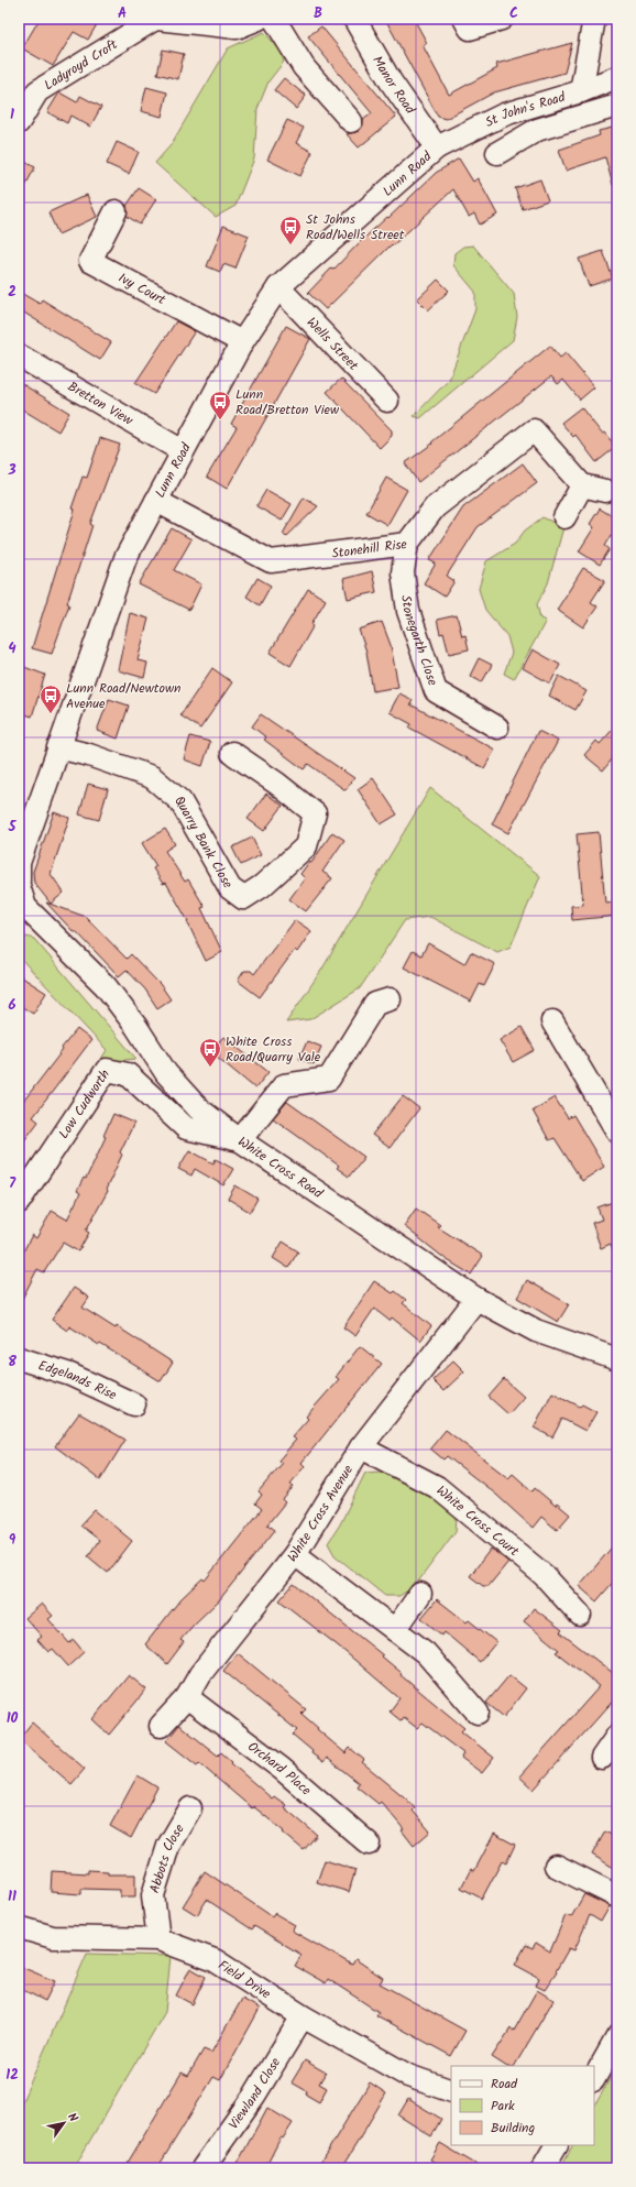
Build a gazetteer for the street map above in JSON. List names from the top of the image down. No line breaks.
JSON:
{"streets":{"street":["Ladyroyd Croft","Manor Road","St John's Road","Lunn Road","Ivy Court","Wells Street","Bretton View","Stonehill Rise","Stonegarth Close","Quarry Bank Close","Low Cudworth","White Cross Road","Edgelands Rise","White Cross Avenue","White Cross Court","Orchard Place","Abbots Close","Field Drive","Viewland Close"]},"crossings":[["Manor Road","St John's Road"],["Manor Road","Lunn Road"],["St John's Road","Lunn Road"],["Lunn Road","Ivy Court"],["Lunn Road","Wells Street"],["Lunn Road","Bretton View"],["Lunn Road","Stonehill Rise"],["Lunn Road","Quarry Bank Close"],["Stonehill Rise","Stonegarth Close"],["Low Cudworth","White Cross Road"],["White Cross Road","White Cross Avenue"],["White Cross Avenue","White Cross Court"],["White Cross Avenue","Orchard Place"],["Abbots Close","Field Drive"],["Field Drive","Viewland Close"]],"places":{"bus stop":["St Johns Road/Wells Street","Lunn Road/Bretton View","Lunn Road/Newtown Avenue","White Cross Road/Quarry Vale"]},"legend":["Road","Park","Building"],"north":"top right","grid":{"columns":["A","B","C"],"rows":["1","2","3","4","5","6","7","8","9","10","11","12"]}}
